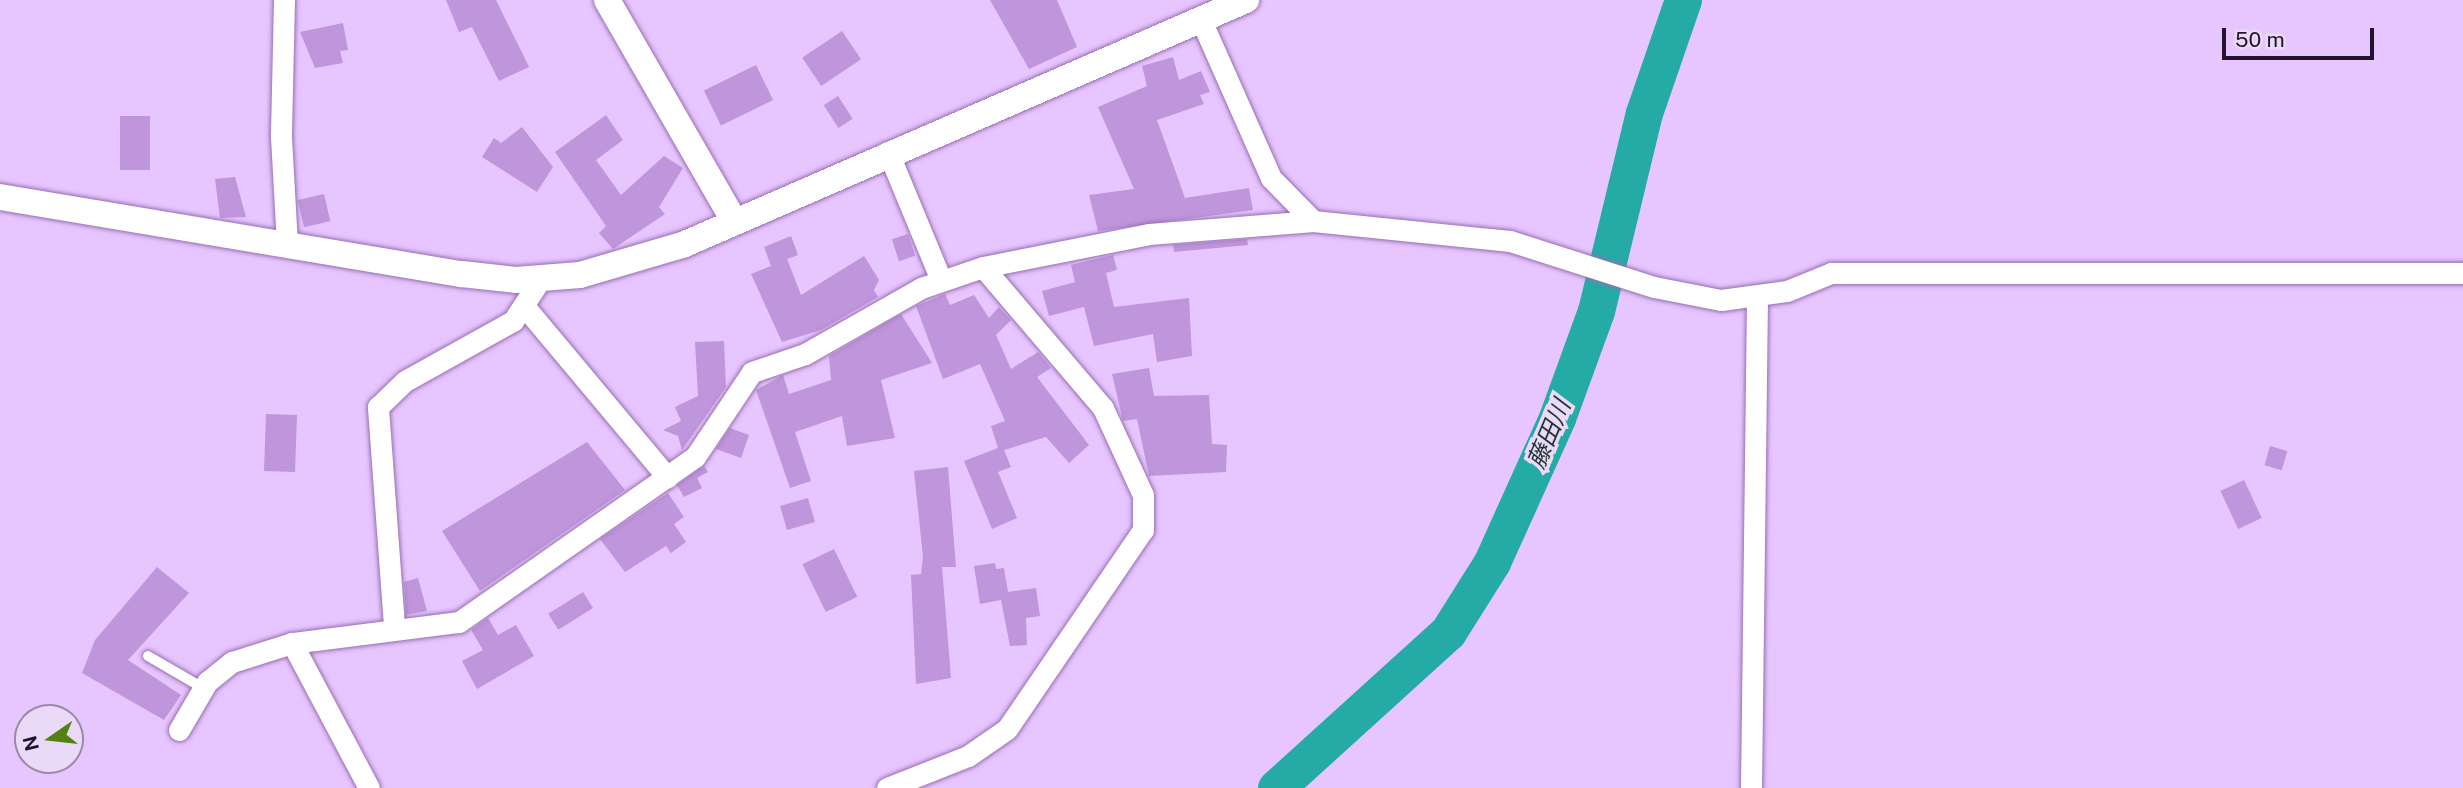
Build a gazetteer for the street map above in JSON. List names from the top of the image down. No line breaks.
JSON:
{"water":["藤田川"],"scale_bar":"50 m","north":"left"}
